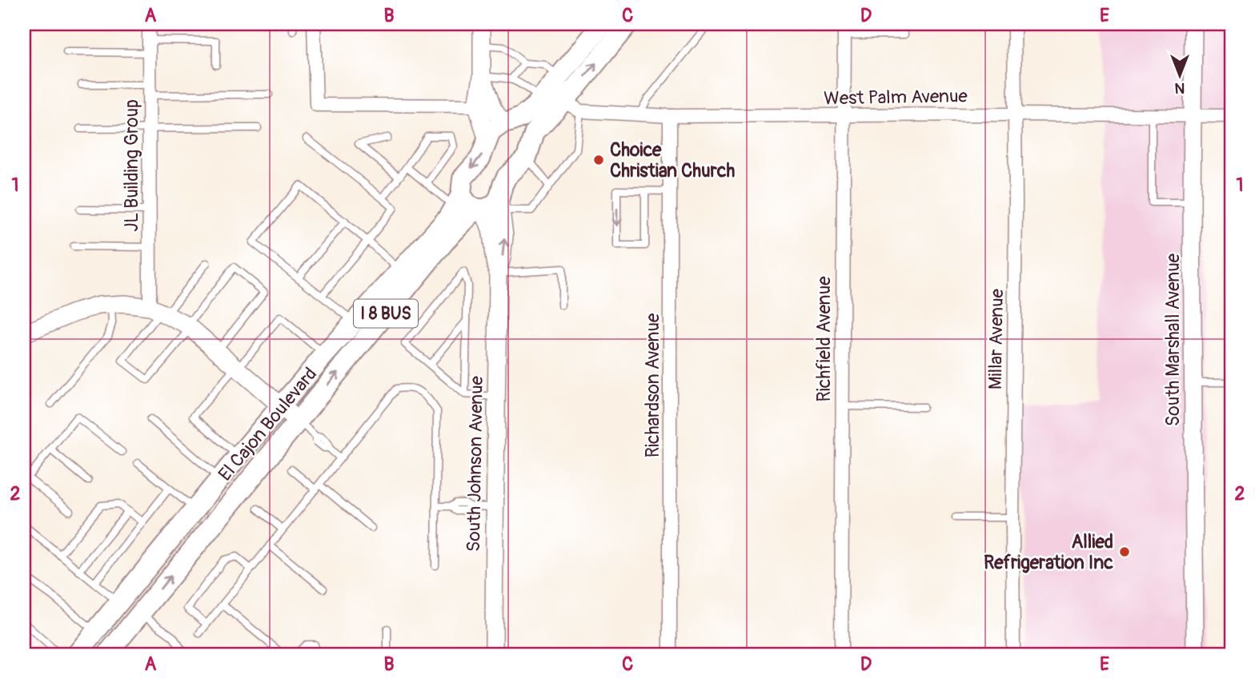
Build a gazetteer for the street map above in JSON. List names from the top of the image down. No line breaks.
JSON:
{"streets":{"main road":["I 8 BUS","South Marshall Avenue","El Cajon Boulevard","South Johnson Avenue"],"street":["West Palm Avenue","JL Building Group","Richfield Avenue","Millar Avenue","Richardson Avenue"]},"crossings":[["West Palm Avenue","Richfield Avenue"],["West Palm Avenue","Millar Avenue"],["West Palm Avenue","South Marshall Avenue"],["West Palm Avenue","Richardson Avenue"],["I 8 BUS","El Cajon Boulevard"],["I 8 BUS","South Johnson Avenue"],["El Cajon Boulevard","South Johnson Avenue"]],"places":["Choice Christian Church","Allied Refrigeration Inc"],"north":"bottom","grid":{"columns":["A","B","C","D","E"],"rows":["1","2"]}}
